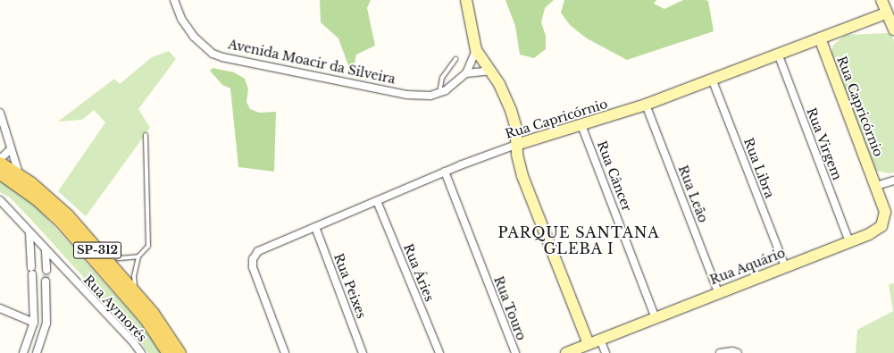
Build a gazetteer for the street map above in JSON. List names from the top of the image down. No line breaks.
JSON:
{"streets":{"main road":["SP-312"],"street":["Avenida Moacir da Silveira","Rua Capricórnio","Rua Virgem","Rua Libra","Rua Câncer","Rua Leão","Rua Aquário","Rua Áries","Rua Peixes","Rua Aymorés","Rua Touro"]},"crossings":[["Rua Capricórnio","Rua Virgem"],["Rua Capricórnio","Rua Libra"],["Rua Capricórnio","Rua Câncer"],["Rua Capricórnio","Rua Leão"],["Rua Capricórnio","Rua Aquário"],["Rua Capricórnio","Rua Áries"],["Rua Capricórnio","Rua Peixes"],["Rua Capricórnio","Rua Touro"],["Rua Virgem","Rua Aquário"],["Rua Libra","Rua Aquário"],["Rua Câncer","Rua Aquário"],["Rua Leão","Rua Aquário"]],"districts":["PARQUE SANTANA GLEBA I"]}
